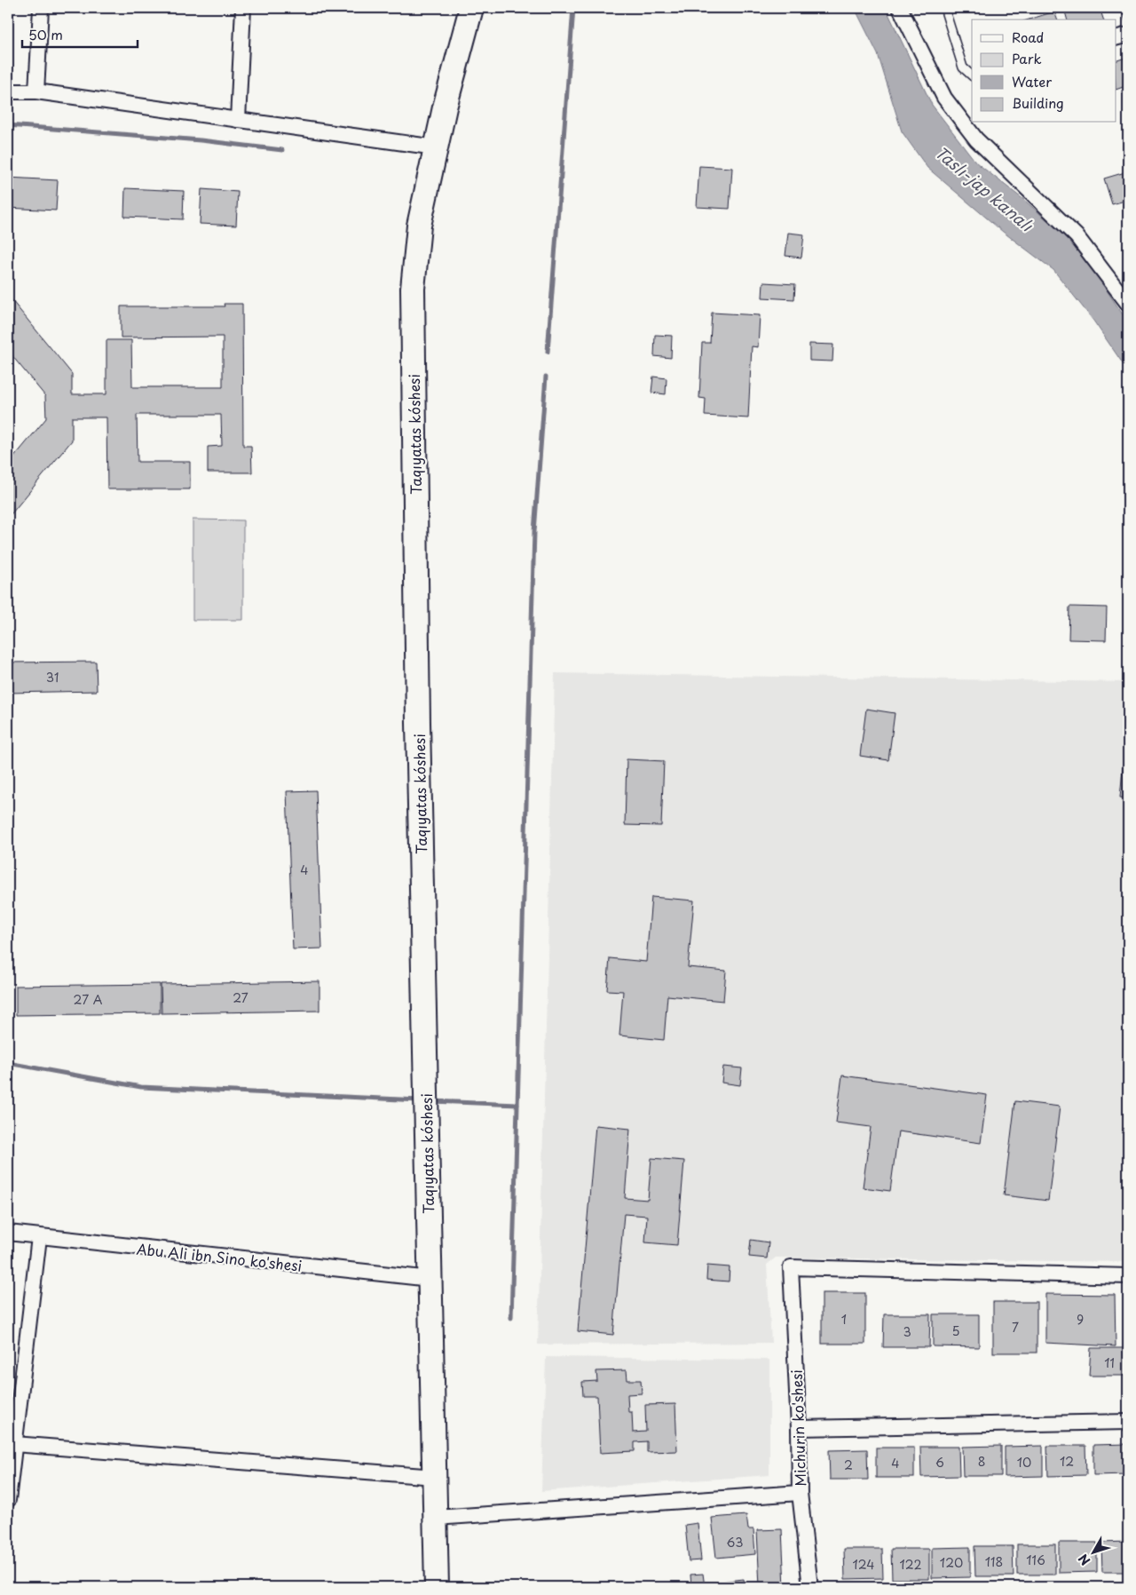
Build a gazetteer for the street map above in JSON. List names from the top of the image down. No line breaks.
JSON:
{"streets":{"main road":["Taqıyatas kóshesi"],"street":["Abu Ali ibn Sino ko'shesi","Michurin ko'shesi"]},"crossings":[["Taqıyatas kóshesi","Abu Ali ibn Sino ko'shesi"]],"water":["Taslı-jap kanalı"],"house_numbers":["31","4","27","27 А","1","9","7","5","3","11","8","12","6","10","4","2","63","116","118","120","124","122"],"legend":["Road","Park","Water","Building"],"scale_bar":"50 m","north":"bottom left"}
